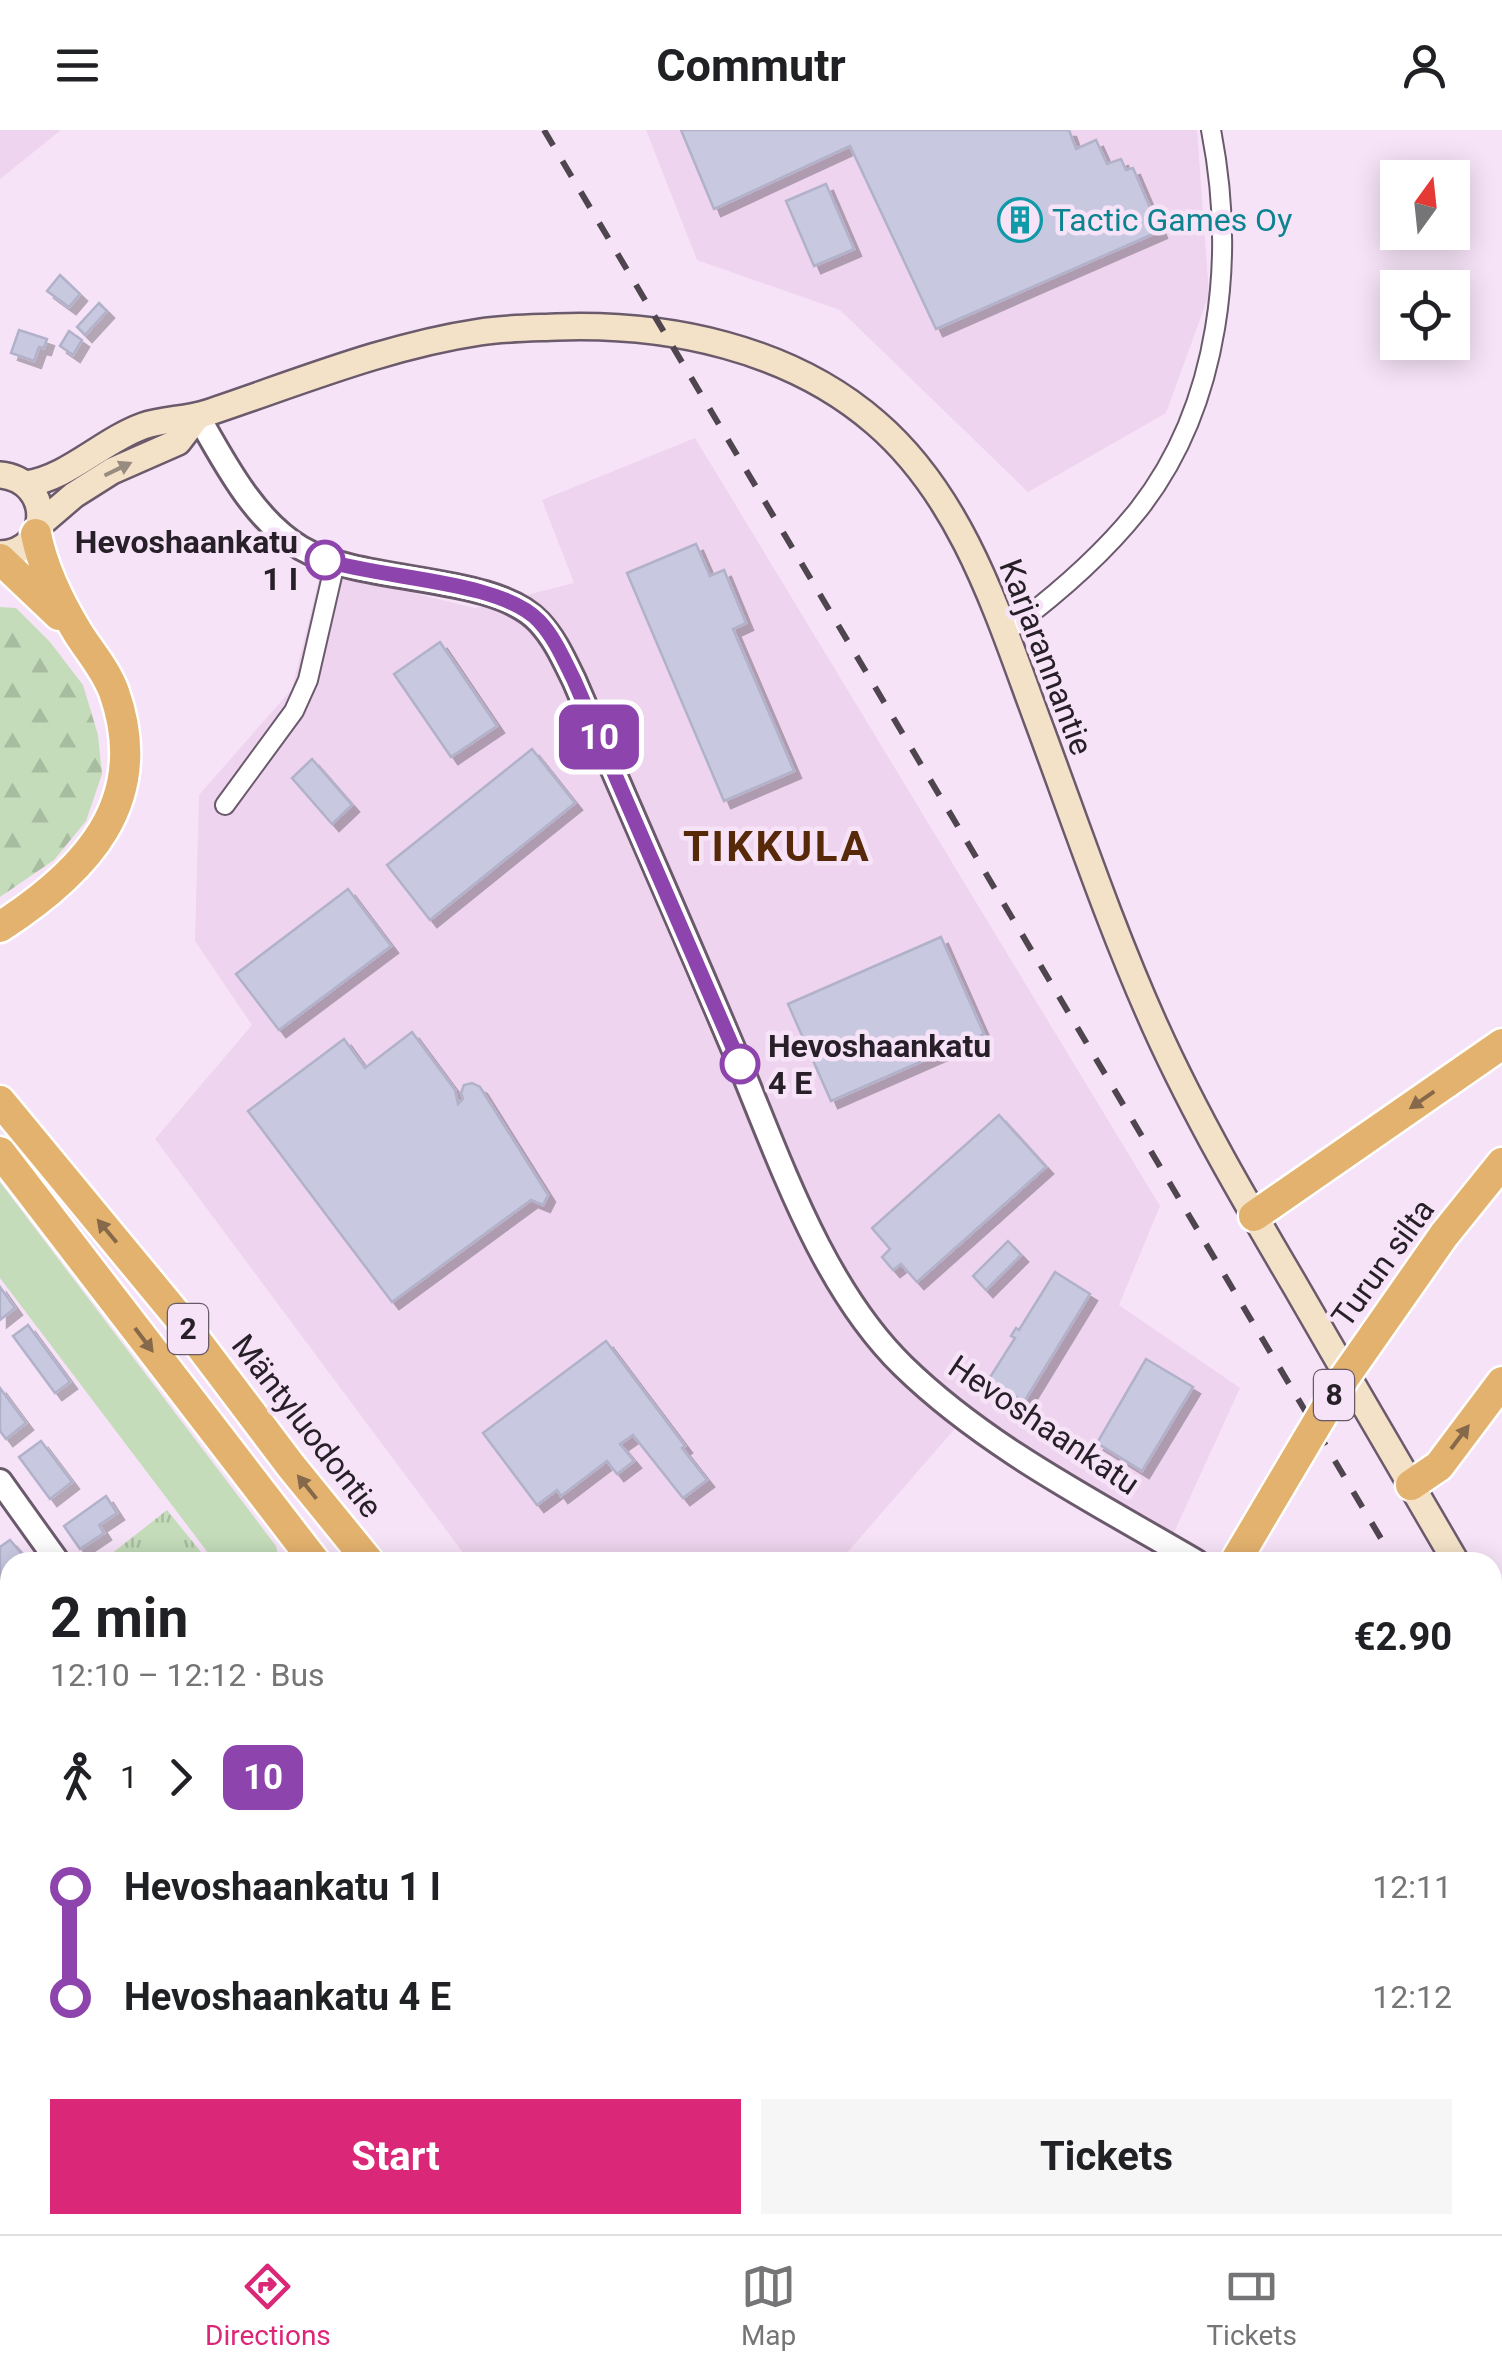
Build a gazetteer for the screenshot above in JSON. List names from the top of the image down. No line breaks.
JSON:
{"streets":{"highway":["Turun silta","2","8","Mäntyluodontie"],"main road":["Karjarannantie"],"street":["Hevoshaankatu"]},"crossings":[["Karjarannantie","Hevoshaankatu"]],"districts":["TIKKULA"],"places":{"building":["Tactic Games Oy"],"other":["Hevoshaankatu 1 I","Hevoshaankatu 4 E"]},"lines":["bus line 10"],"north":"top","page":{"header":"Commutr","on_map":"10","heading":["2 min","12:10 – 12:12 · Bus","€2.90"],"legs":["1","10"],"list":[{"name":"Hevoshaankatu 1 I","value":"12:11"},{"name":"Hevoshaankatu 4 E","value":"12:12"}],"buttons":["Start","Tickets"],"tabs":["Directions","Map","Tickets"]}}
